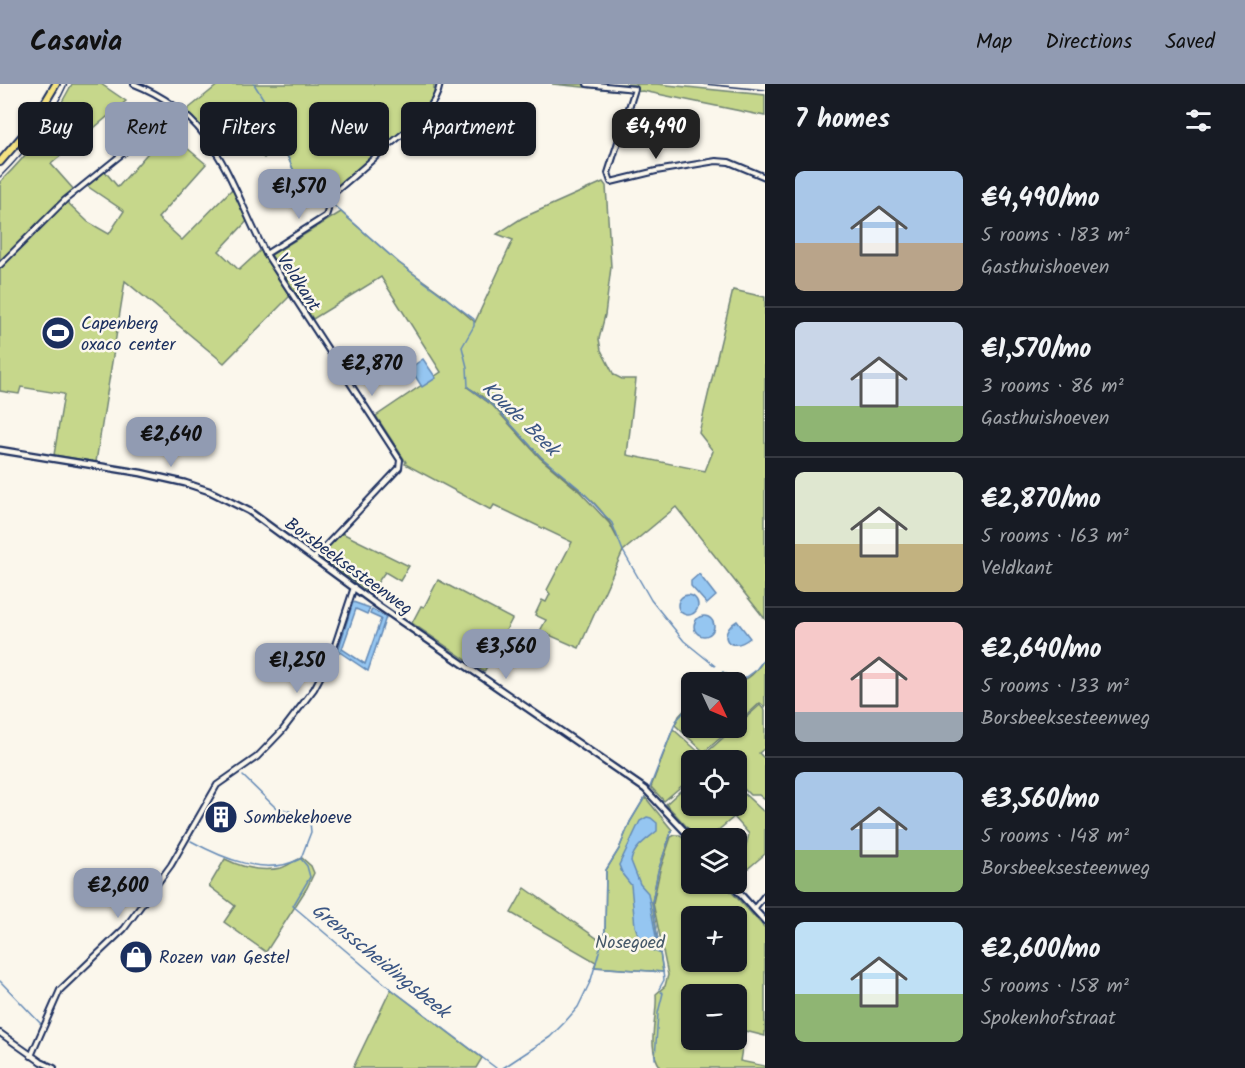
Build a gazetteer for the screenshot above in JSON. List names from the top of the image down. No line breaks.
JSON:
{"streets":{"street":["Veldkant","Borsbeeksesteenweg"]},"crossings":[["Veldkant","Borsbeeksesteenweg"]],"water":["Koude Beek","Grensscheidingsbeek"],"parks":["Nosegoed"],"places":{"sports":["Capenberg oxaco center"],"building":["Sombekehoeve"],"shop":["Rozen van Gestel"]},"north":"bottom right","page":{"header":"Casavia","nav":["Map","Directions","Saved"],"heading":"7 homes","chip":["Buy","Rent","Filters","New","Apartment"],"price":["€4,490","€1,570","€2,870","€2,640","€3,560","€1,250","€2,600"],"list":[{"name":"€4,490/mo","note":"5 rooms · 183 m² · Gasthuishoeven"},{"name":"€1,570/mo","note":"3 rooms · 86 m² · Gasthuishoeven"},{"name":"€2,870/mo","note":"5 rooms · 163 m² · Veldkant"},{"name":"€2,640/mo","note":"5 rooms · 133 m² · Borsbeeksesteenweg"},{"name":"€3,560/mo","note":"5 rooms · 148 m² · Borsbeeksesteenweg"},{"name":"€2,600/mo","note":"5 rooms · 158 m² · Spokenhofstraat"}],"map_buttons":["+","−"]}}
